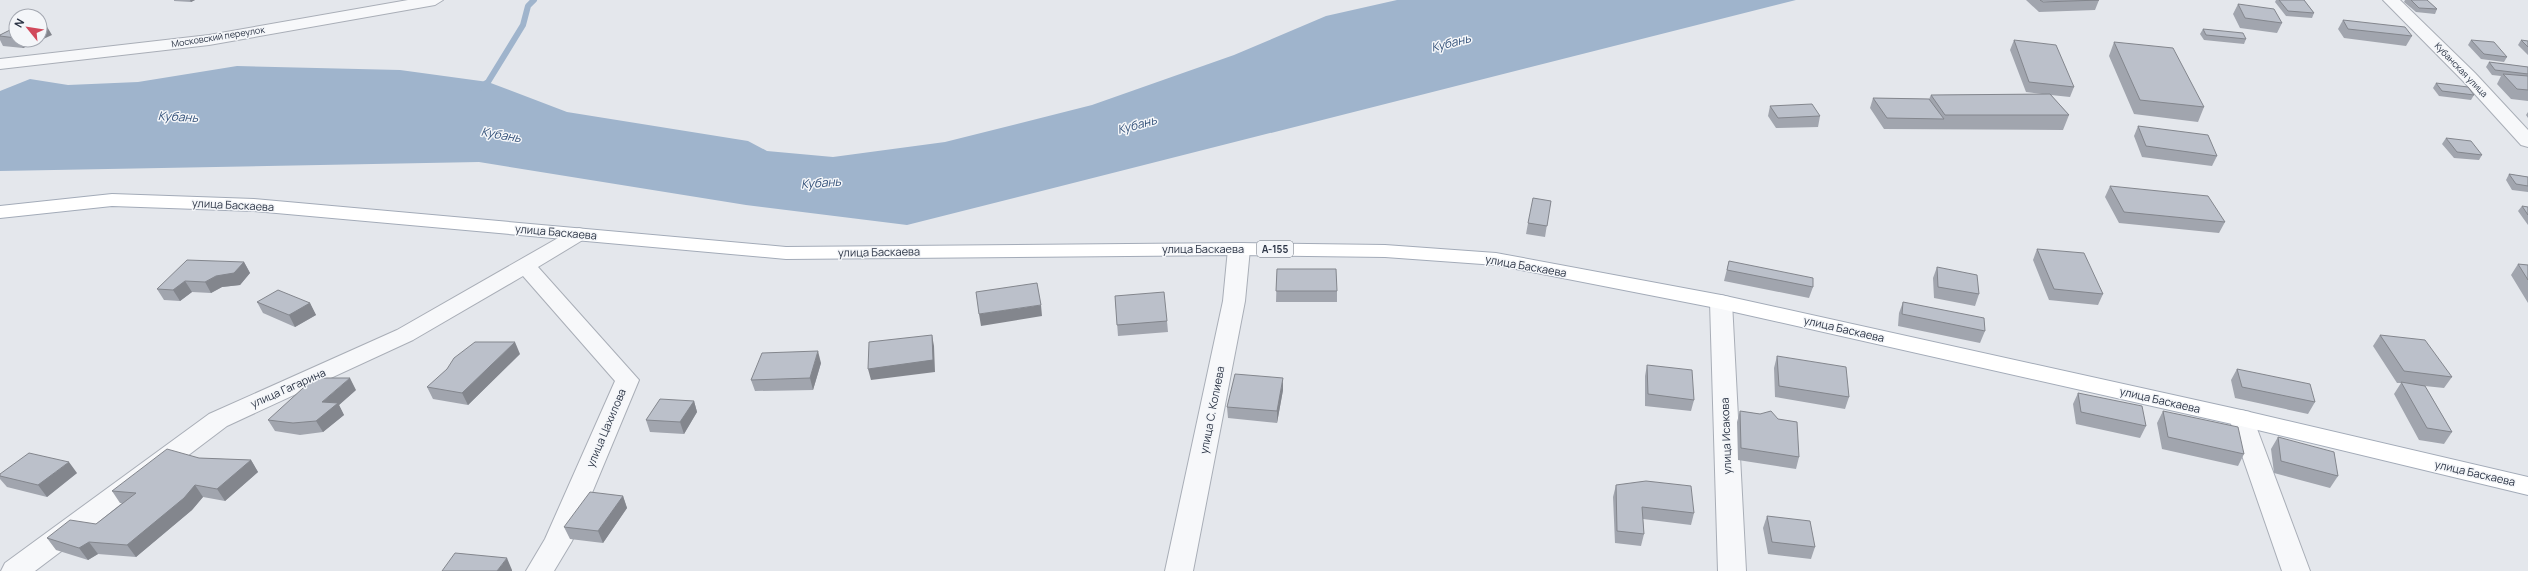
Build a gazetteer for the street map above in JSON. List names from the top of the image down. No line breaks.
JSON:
{"streets":{"main road":["улица Баскаева","А-155"],"street":["Московский переулок","Кубанская улица","улица Гагарина","улица С. Колиева","улица Цахилова","улица Исакова"]},"crossings":[["улица Баскаева","улица Гагарина"],["улица Баскаева","улица С. Колиева"],["улица Баскаева","улица Исакова"],["улица Гагарина","улица Цахилова"]],"water":["Кубань"],"north":"top left"}
